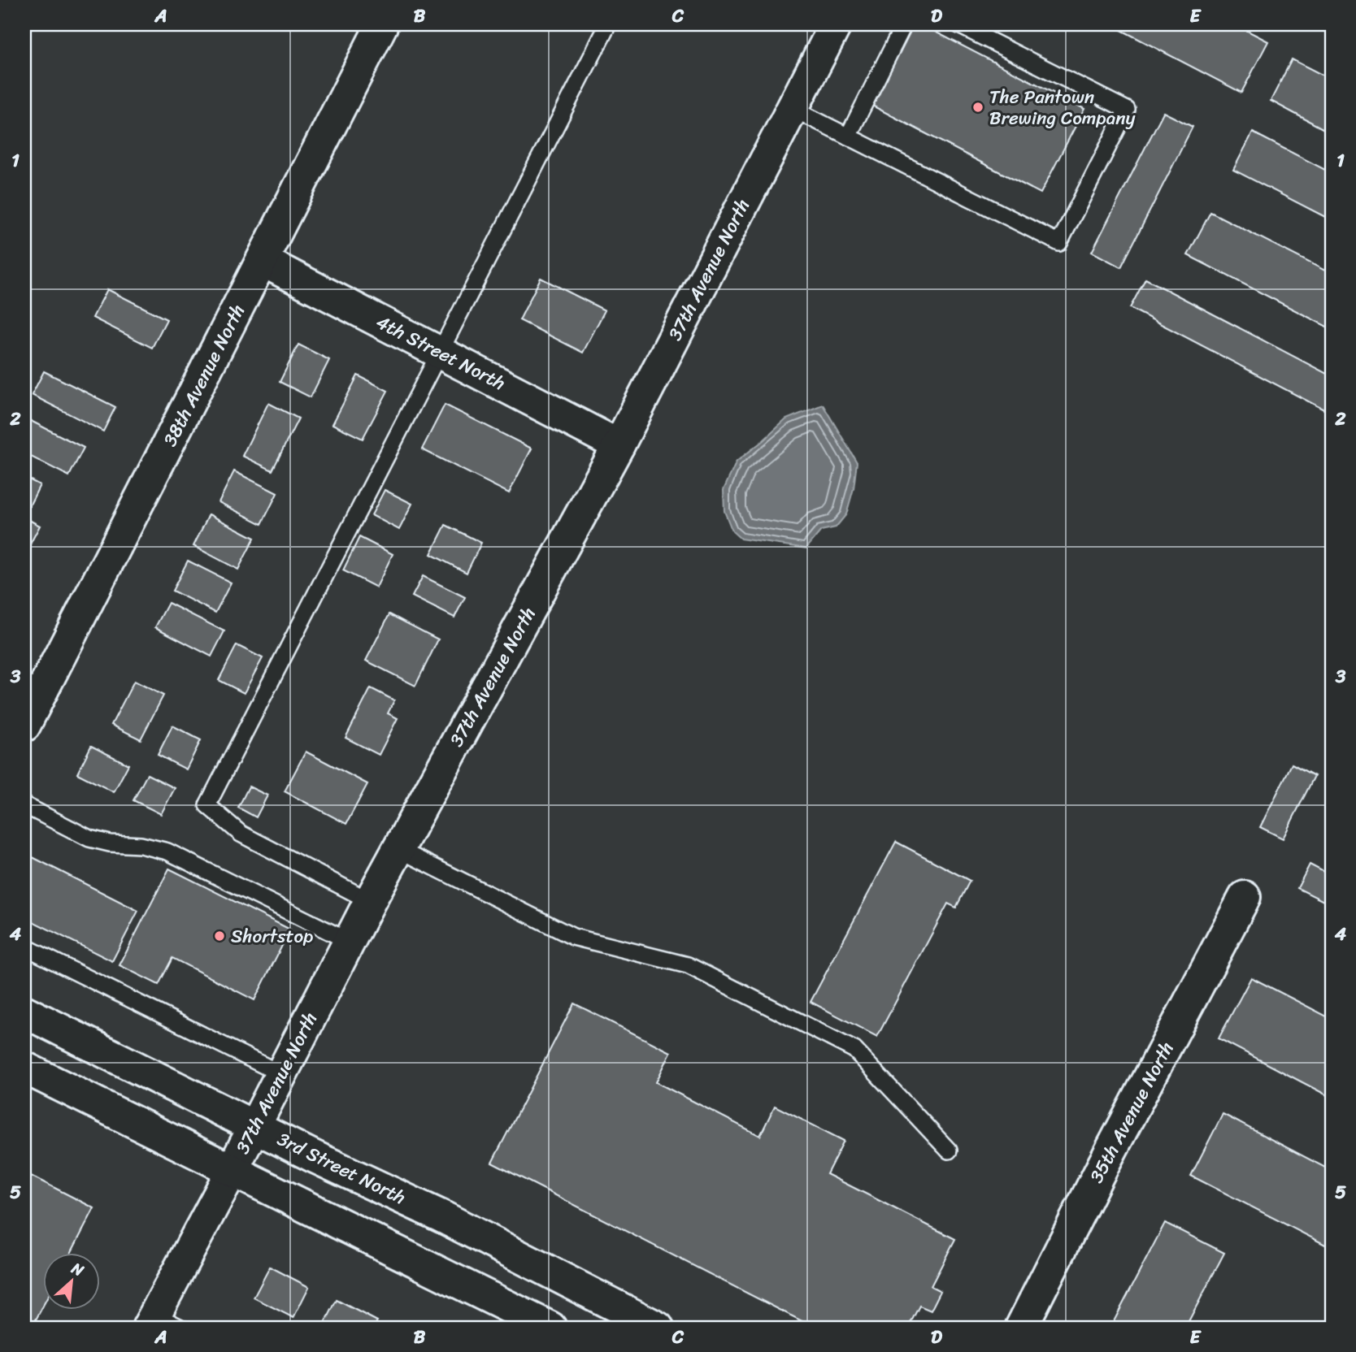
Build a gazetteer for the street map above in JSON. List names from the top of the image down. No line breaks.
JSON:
{"streets":{"street":["37th Avenue North","4th Street North","38th Avenue North","35th Avenue North","3rd Street North"]},"crossings":[["37th Avenue North","4th Street North"],["37th Avenue North","3rd Street North"],["4th Street North","38th Avenue North"]],"places":["The Pantown Brewing Company","Shortstop"],"north":"top right","grid":{"columns":["A","B","C","D","E"],"rows":["1","2","3","4","5"]}}
